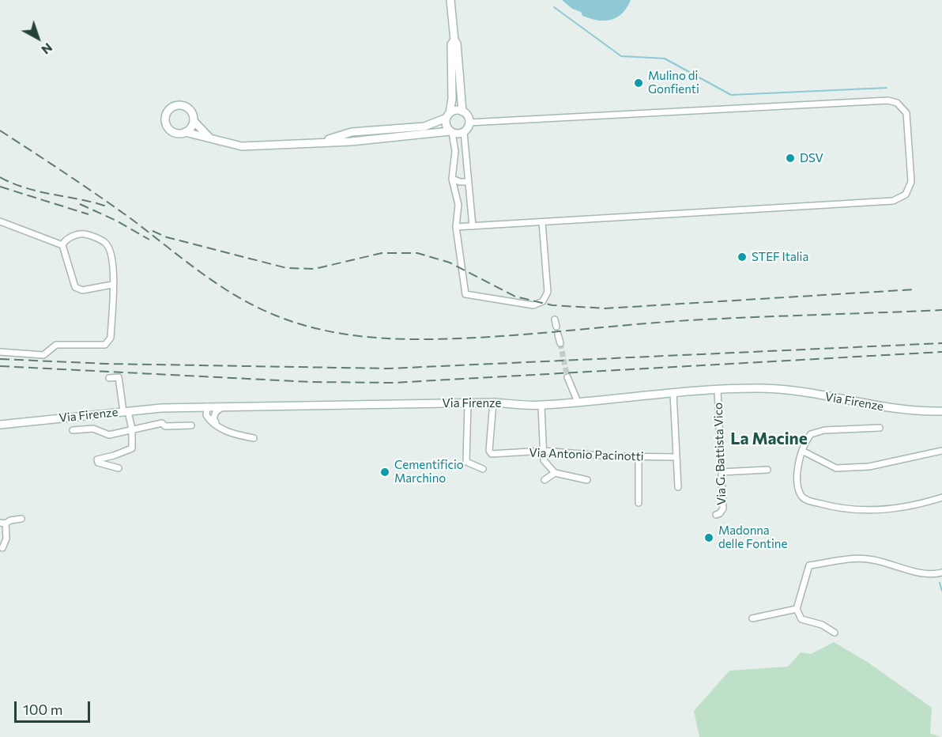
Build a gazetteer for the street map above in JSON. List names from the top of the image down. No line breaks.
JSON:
{"streets":{"main road":["Via Firenze"],"street":["Via G. Battista Vico","Via Antonio Pacinotti"]},"crossings":[["Via Firenze","Via G. Battista Vico"],["Via Firenze","Via Antonio Pacinotti"]],"districts":["La Macine"],"places":["Mulino di Gonfienti","DSV","STEF Italia","Cementificio Marchino","Madonna delle Fontine"],"scale_bar":"100 m","north":"bottom right"}
